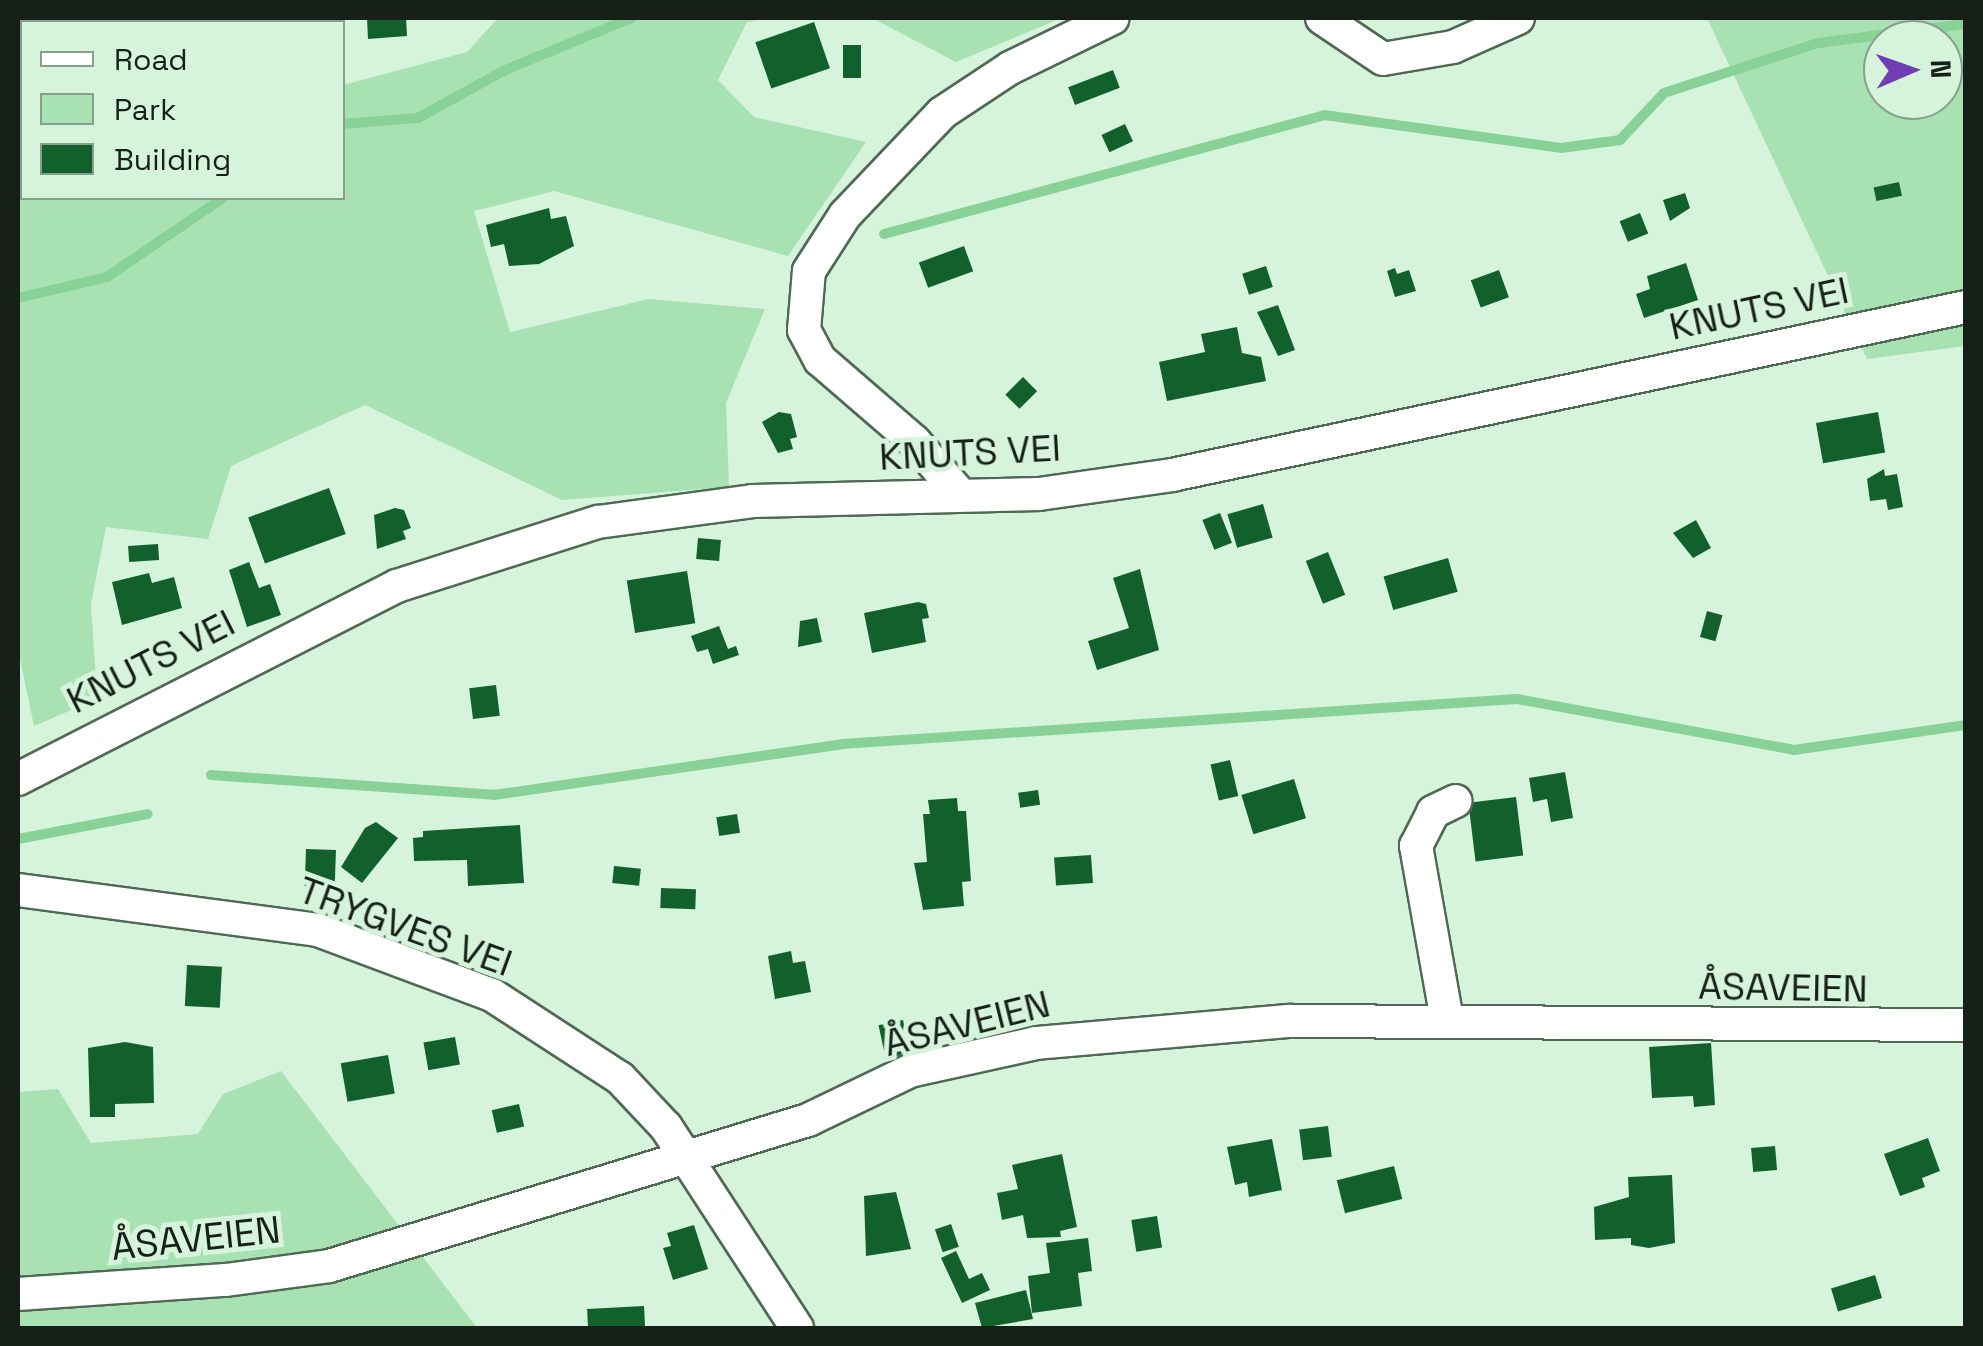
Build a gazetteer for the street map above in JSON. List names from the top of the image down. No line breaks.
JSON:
{"streets":{"street":["KNUTS VEI","TRYGVES VEI","ÅSAVEIEN"]},"crossings":[["TRYGVES VEI","ÅSAVEIEN"]],"legend":["Road","Park","Building"],"north":"right"}
